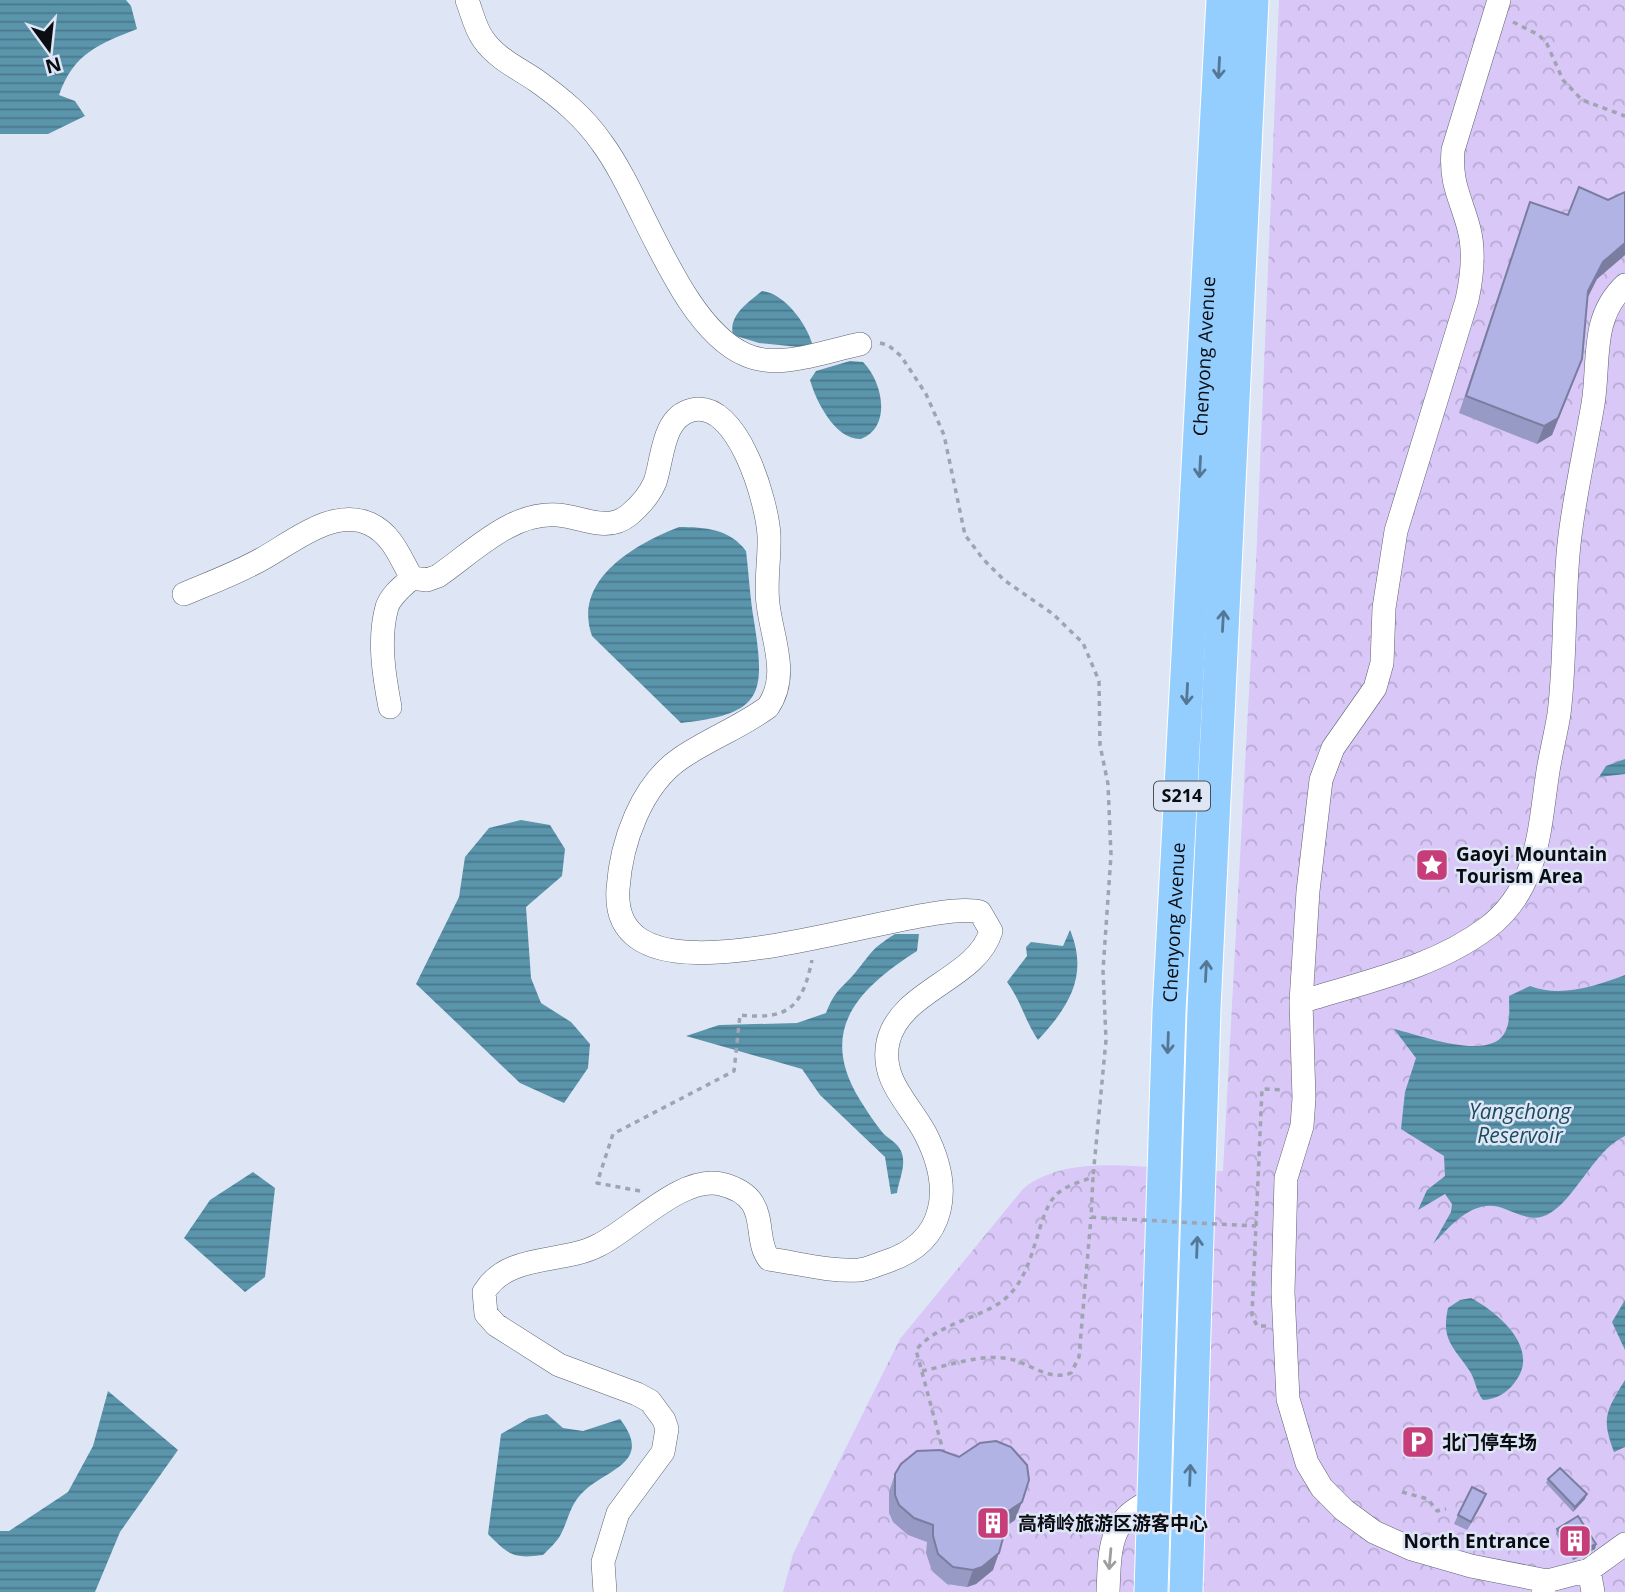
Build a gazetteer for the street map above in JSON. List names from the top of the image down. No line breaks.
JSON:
{"streets":{"highway":["Chenyong Avenue","S214"]},"water":["Yangchong Reservoir"],"places":{"place":["Gaoyi Mountain Tourism Area"],"parking":["北门停车场"],"building":["高椅岭旅游区游客中心","North Entrance"]},"north":"bottom"}
